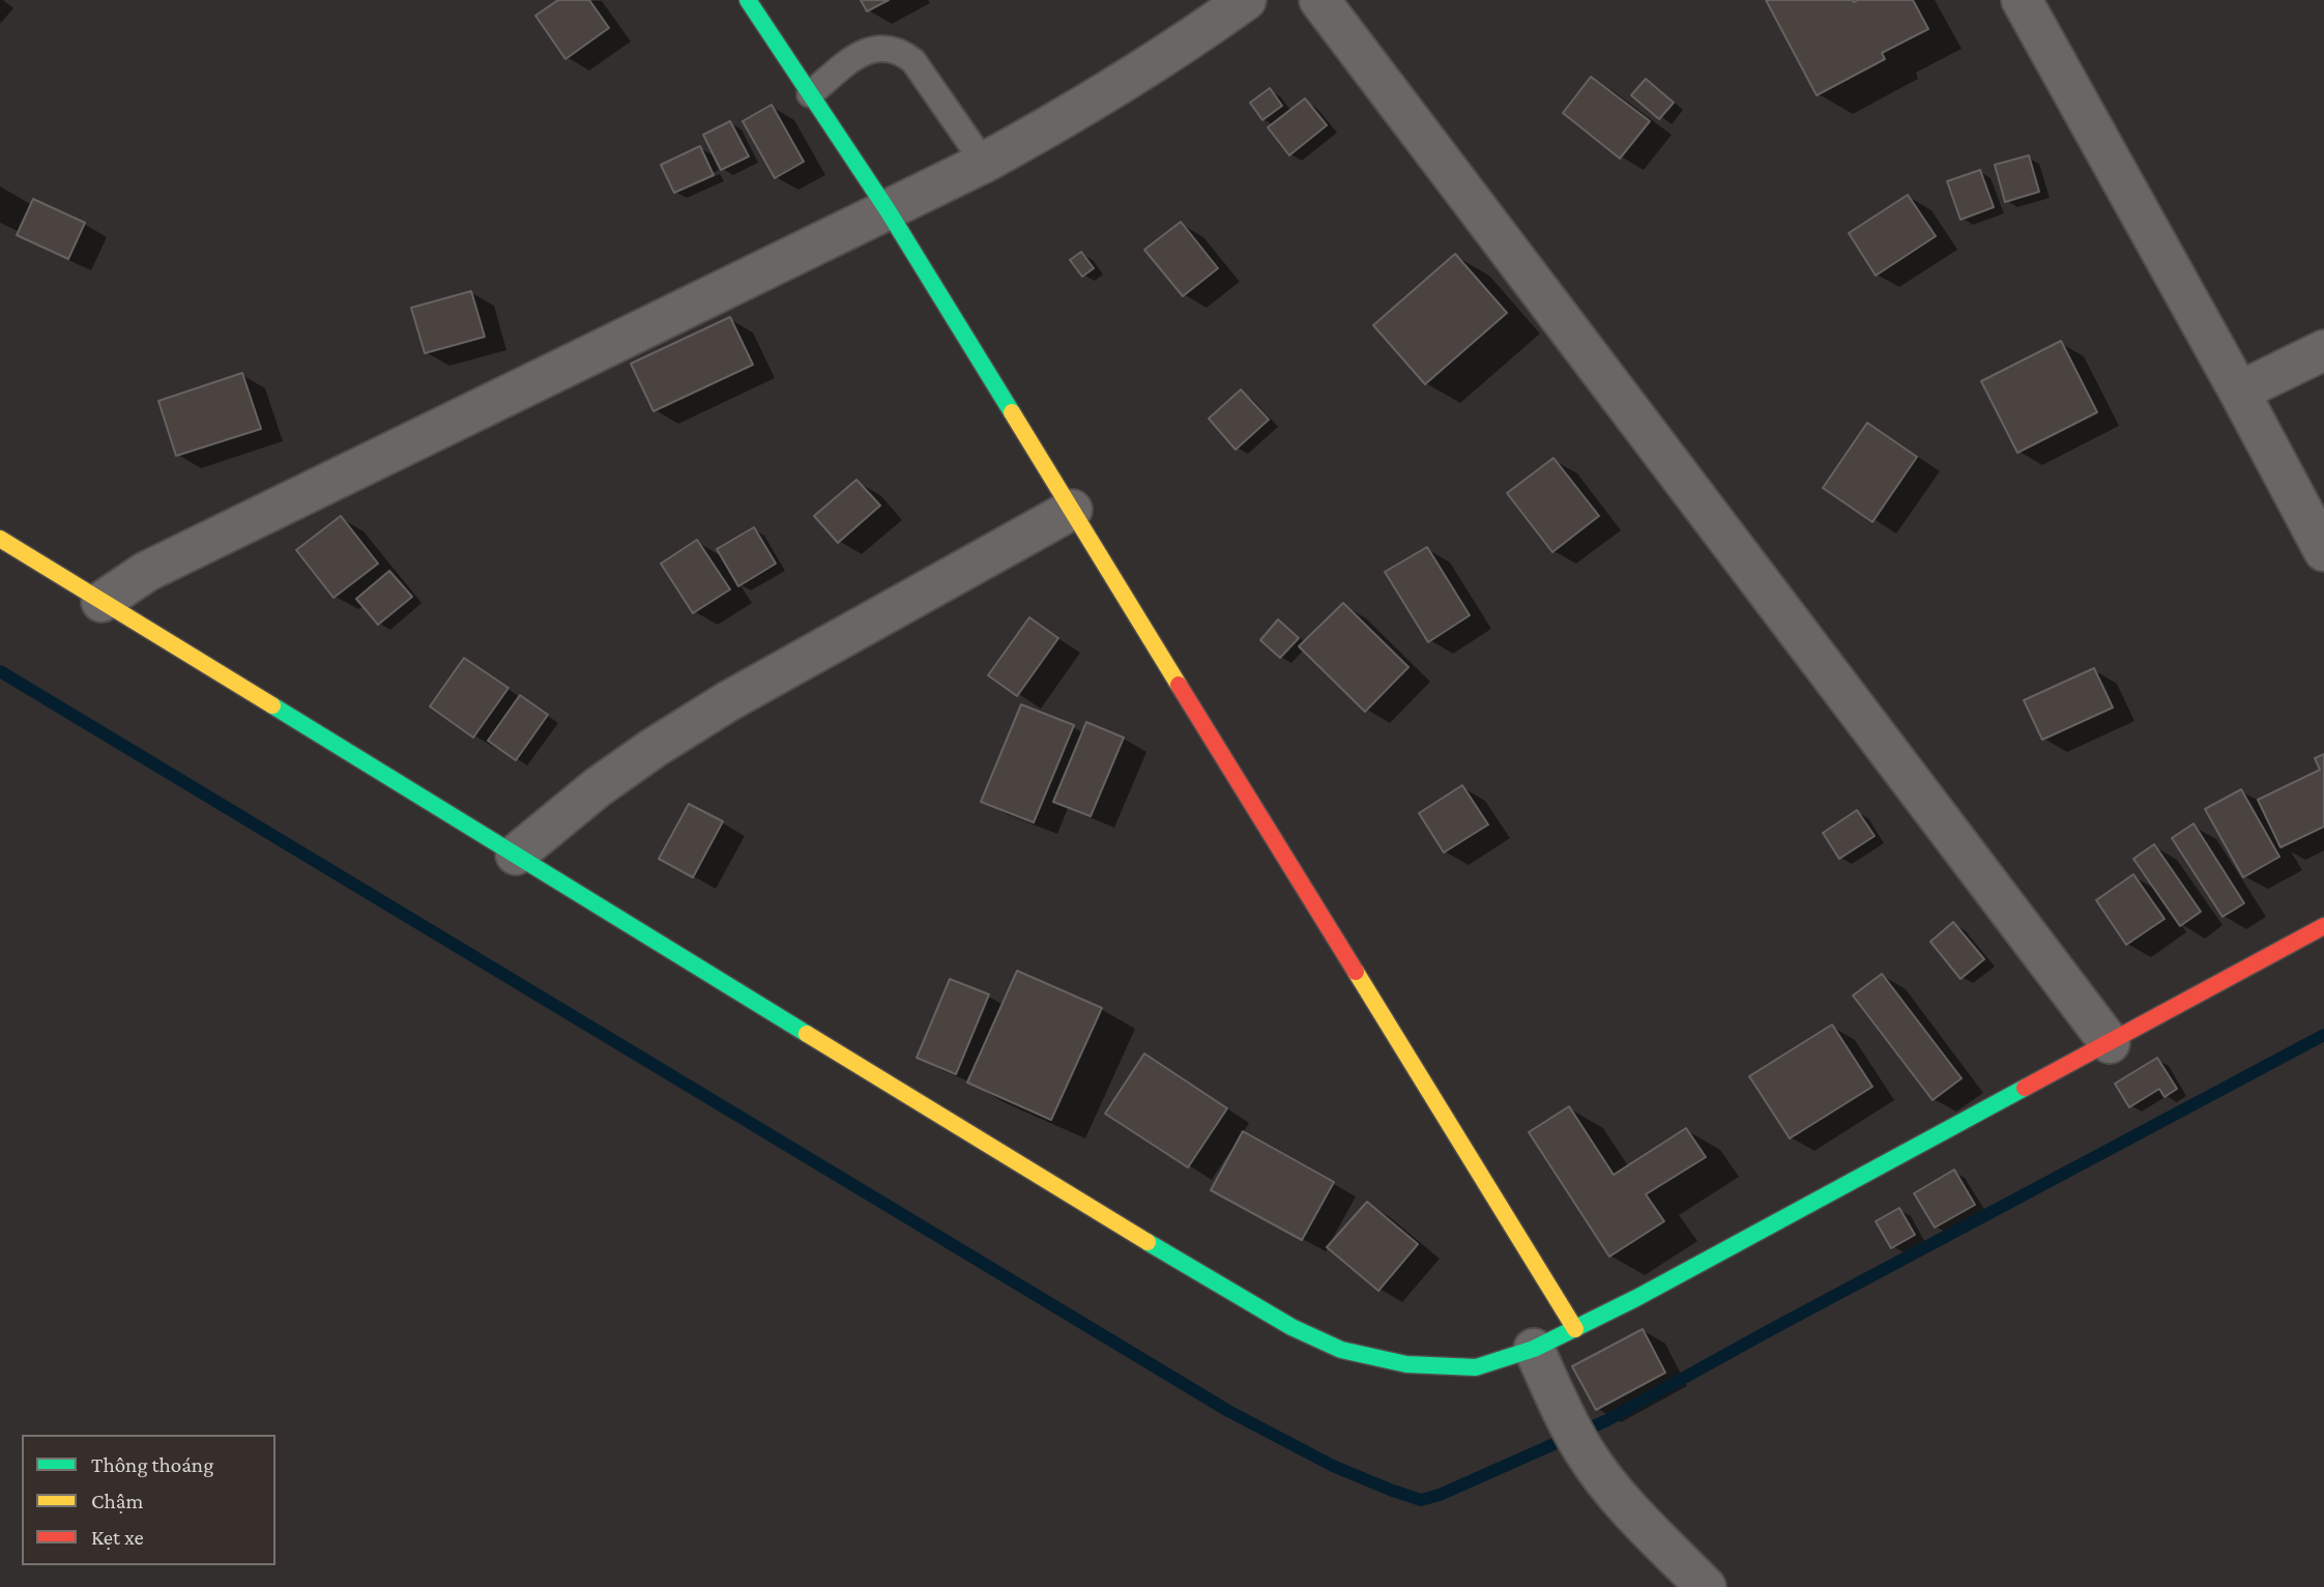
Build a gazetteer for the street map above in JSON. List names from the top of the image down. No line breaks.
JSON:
{"legend":["Thông thoáng","Chậm","Kẹt xe"]}
